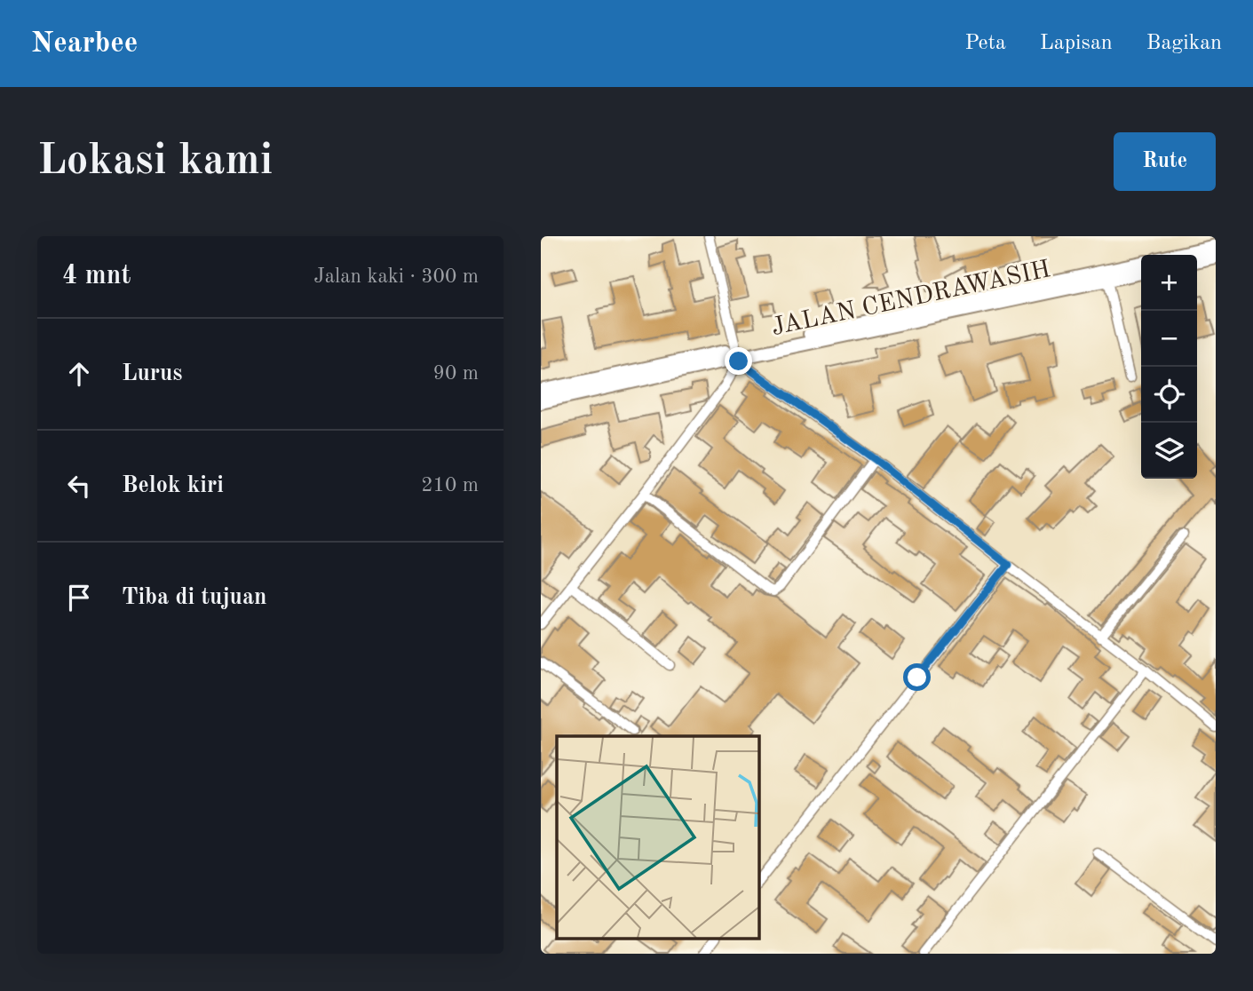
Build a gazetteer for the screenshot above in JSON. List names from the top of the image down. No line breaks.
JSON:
{"streets":{"main road":["JALAN CENDRAWASIH"]},"page":{"header":"Nearbee","nav":["Peta","Lapisan","Bagikan"],"buttons":"Rute","title":"Lokasi kami","heading":["4 mnt","Jalan kaki · 300 m"],"map_buttons":["+","−"],"list":[["Lurus","90 m"],["Belok kiri","210 m"],"Tiba di tujuan"]}}
